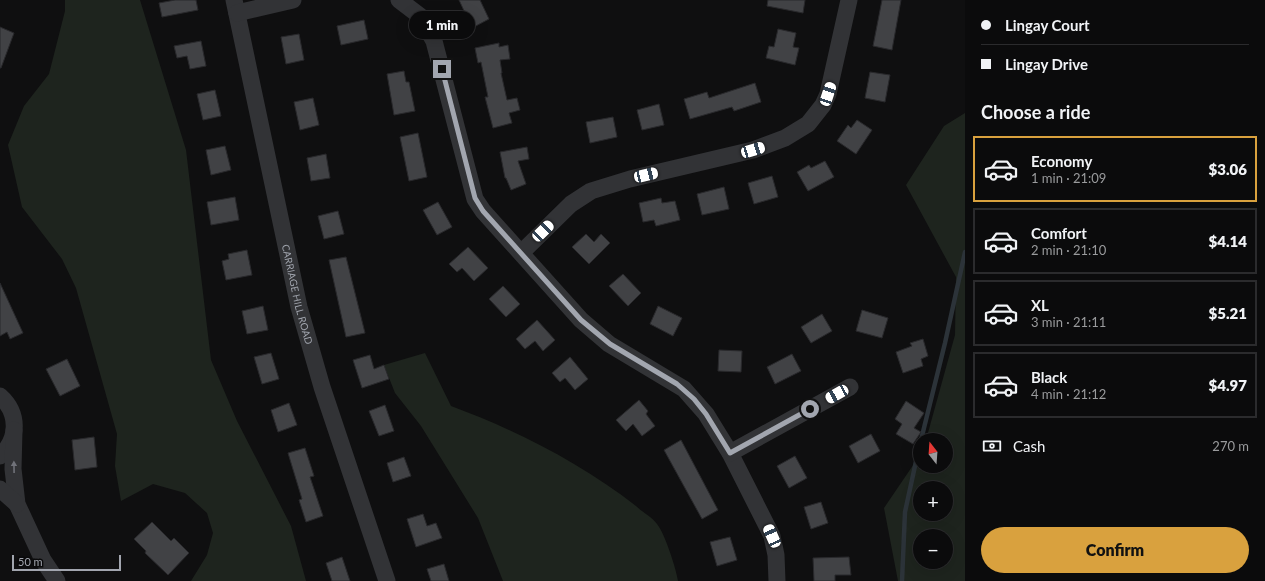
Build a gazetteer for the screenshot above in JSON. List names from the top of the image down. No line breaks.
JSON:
{"streets":{"street":["CARRIAGE HILL ROAD"]},"scale_bar":"50 m","north":"top","page":{"banner":["Lingay Court","Lingay Drive"],"bubble":"1 min","heading":"Choose a ride","list":[{"name":"Economy","note":"1 min · 21:09","value":"$3.06"},{"name":"Comfort","note":"2 min · 21:10","value":"$4.14"},{"name":"XL","note":"3 min · 21:11","value":"$5.21"},{"name":"Black","note":"4 min · 21:12","value":"$4.97"}],"pay":["Cash","270 m"],"map_buttons":["+","−"],"buttons":"Confirm","scale":"50 m"}}
